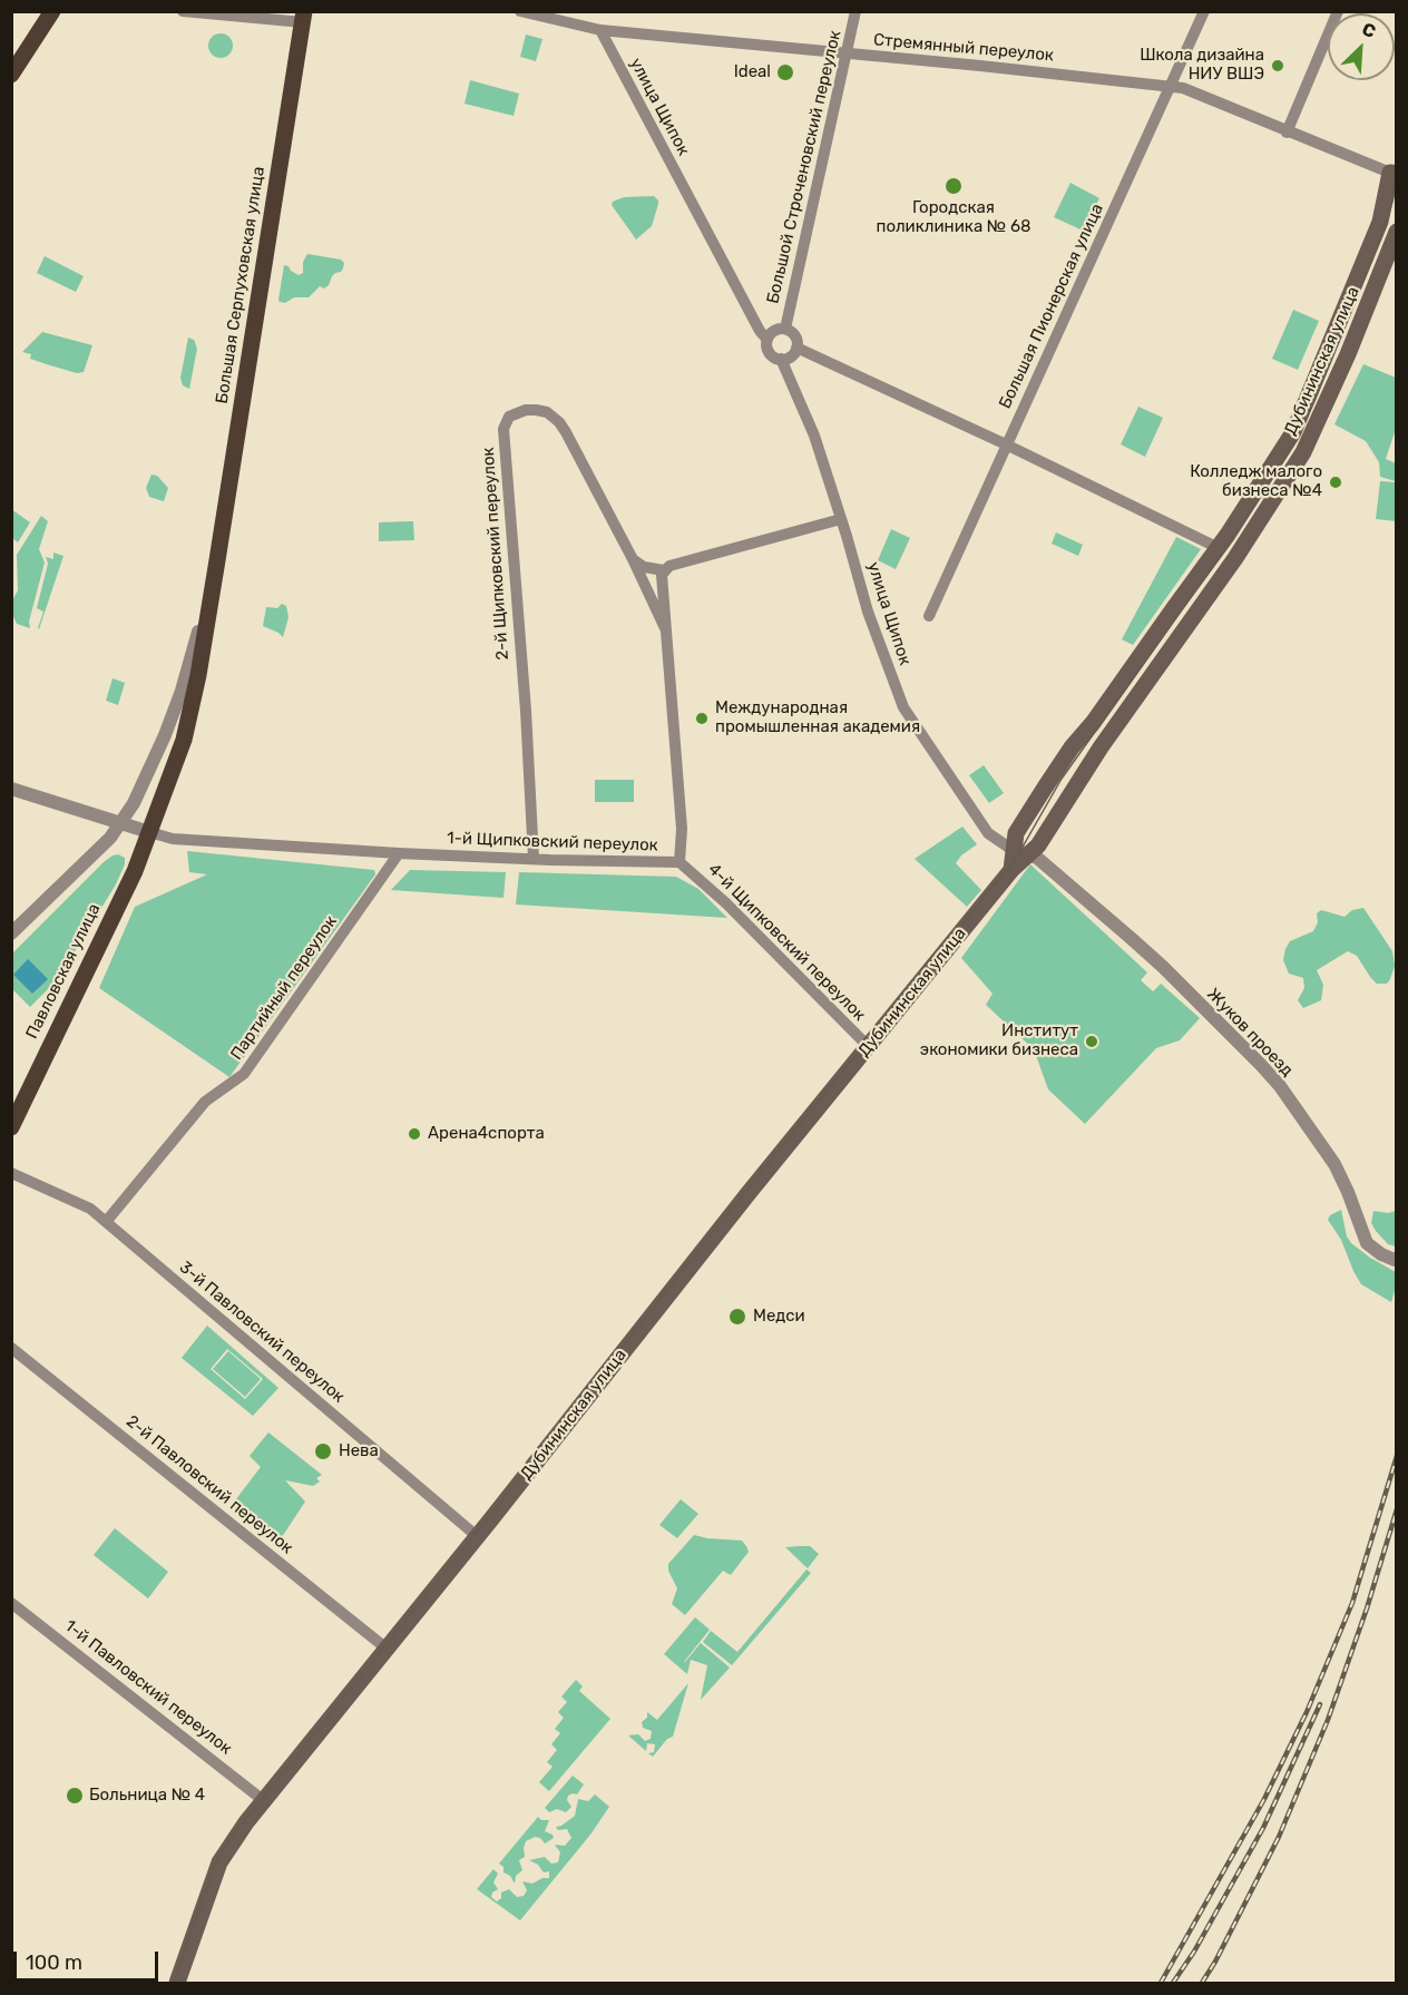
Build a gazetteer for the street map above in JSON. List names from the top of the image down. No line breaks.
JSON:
{"streets":{"main road":["Большая Серпуховская улица","Дубининская улица","Павловская улица"],"street":["Стремянный переулок","улица Щипок","Большой Строченовский переулок","Большая Пионерская улица","2-й Щипковский переулок","1-й Щипковский переулок","4-й Щипковский переулок","Партийный переулок","Жуков проезд","3-й Павловский переулок","2-й Павловский переулок","1-й Павловский переулок"]},"crossings":[["Стремянный переулок","улица Щипок"],["Стремянный переулок","Большой Строченовский переулок"],["Стремянный переулок","Большая Пионерская улица"],["Стремянный переулок","Дубининская улица"],["улица Щипок","Большой Строченовский переулок"],["улица Щипок","Дубининская улица"],["Большая Серпуховская улица","1-й Щипковский переулок"],["Большая Серпуховская улица","Павловская улица"],["Дубининская улица","4-й Щипковский переулок"],["Дубининская улица","Жуков проезд"],["Дубининская улица","3-й Павловский переулок"],["Дубининская улица","2-й Павловский переулок"],["Дубининская улица","1-й Павловский переулок"],["2-й Щипковский переулок","1-й Щипковский переулок"],["1-й Щипковский переулок","4-й Щипковский переулок"],["1-й Щипковский переулок","Павловская улица"],["1-й Щипковский переулок","Партийный переулок"],["Партийный переулок","3-й Павловский переулок"]],"places":["Школа дизайна НИУ ВШЭ","Ideal","Городская поликлиника № 68","Колледж малого бизнеса №4","Международная промышленная академия","Институт экономики бизнеса","Арена4спорта","Медси","Нева","Больница № 4"],"scale_bar":"100 m","north":"top right"}
